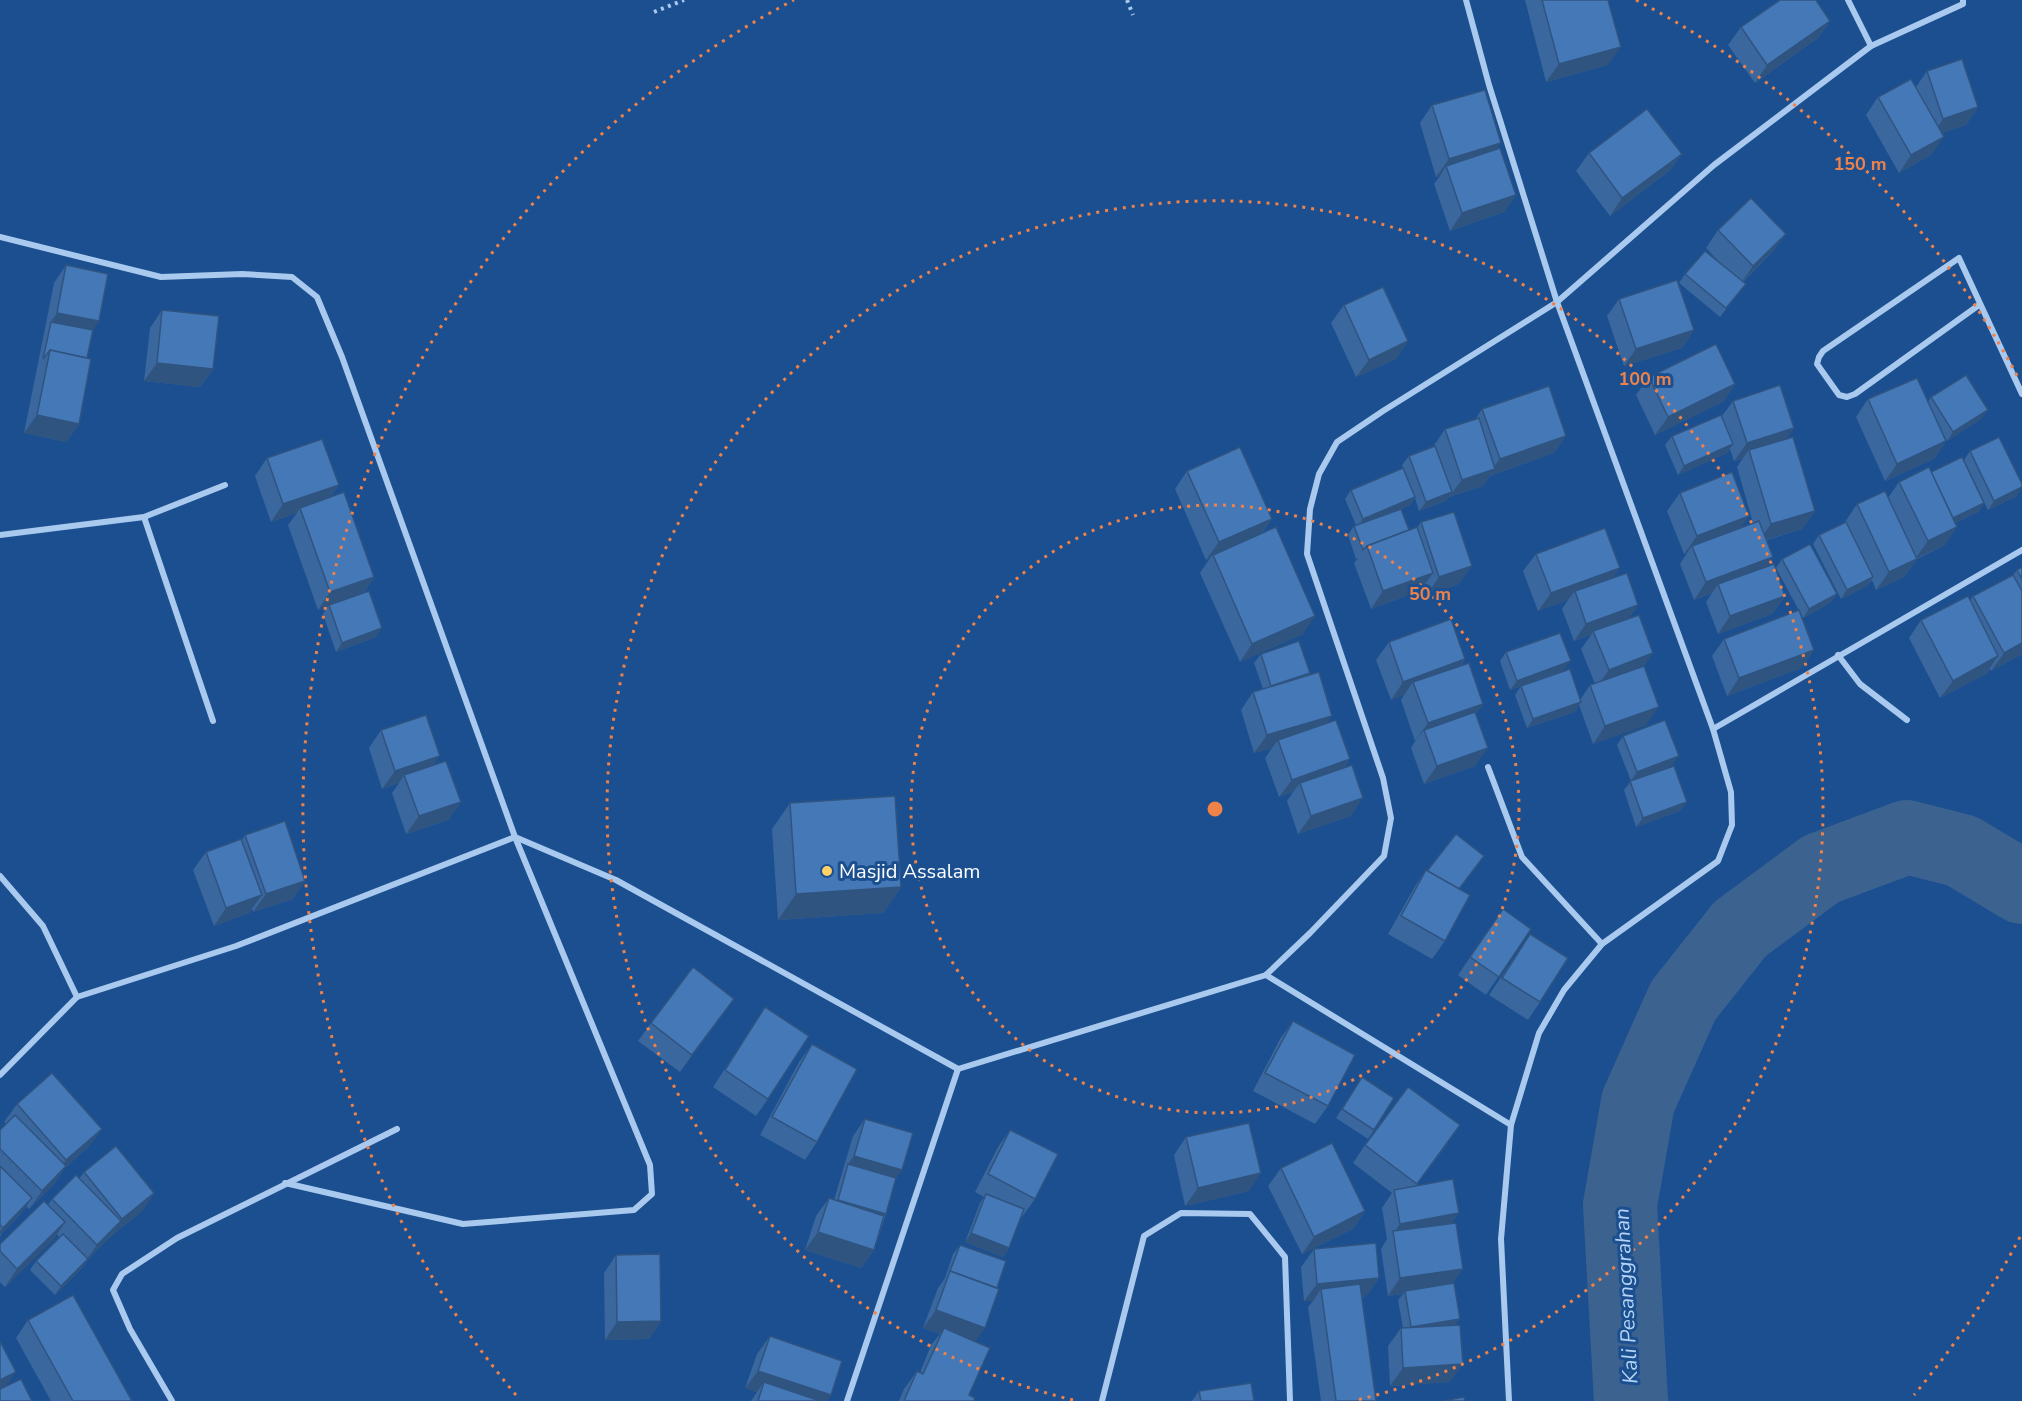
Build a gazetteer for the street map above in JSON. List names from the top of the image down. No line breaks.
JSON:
{"water":["Kali Pesanggrahan"],"places":["Masjid Assalam"],"rings":["150 m","100 m","50 m"]}
